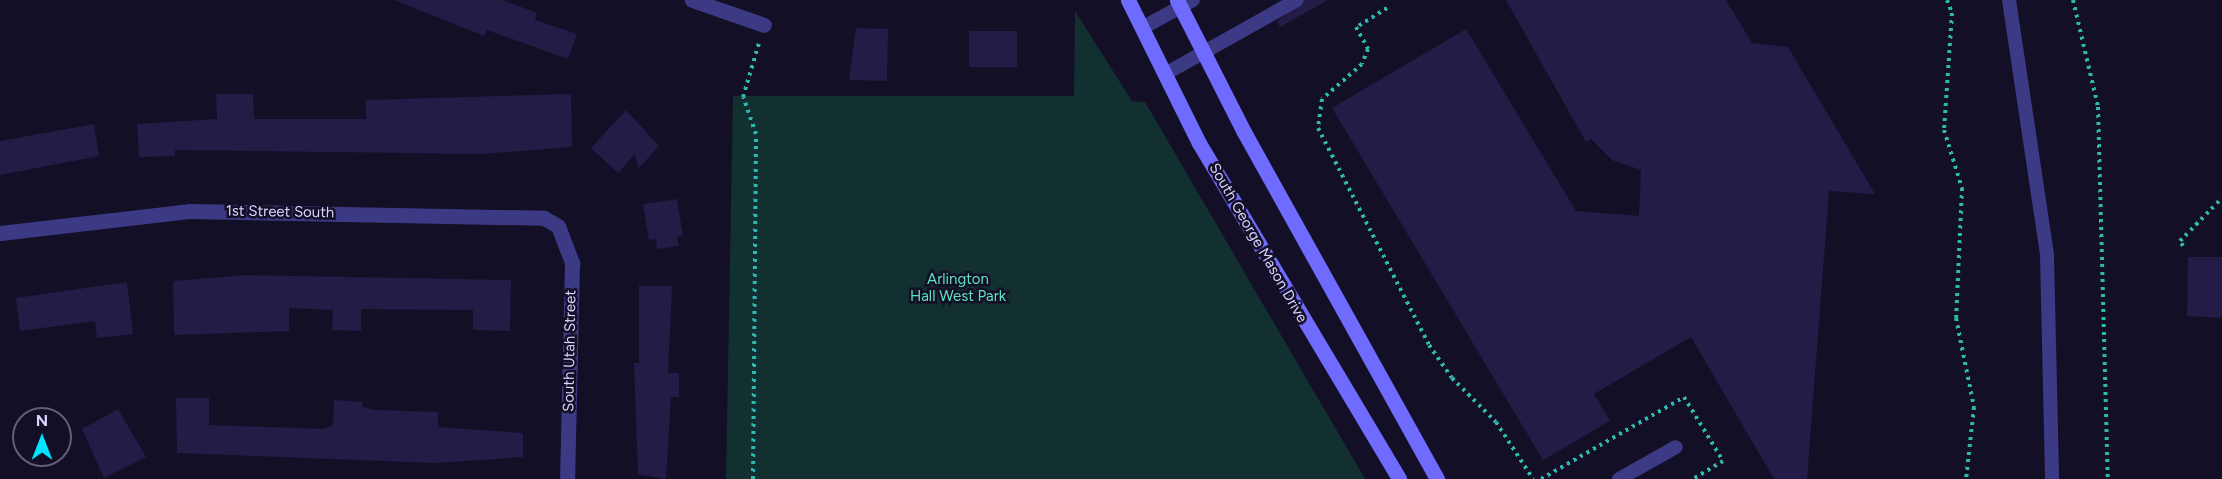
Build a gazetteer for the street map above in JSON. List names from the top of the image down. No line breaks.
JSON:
{"streets":{"main road":["South George Mason Drive"],"street":["1st Street South","South Utah Street"]},"crossings":[["1st Street South","South Utah Street"]],"parks":["Arlington Hall West Park"],"north":"top"}
